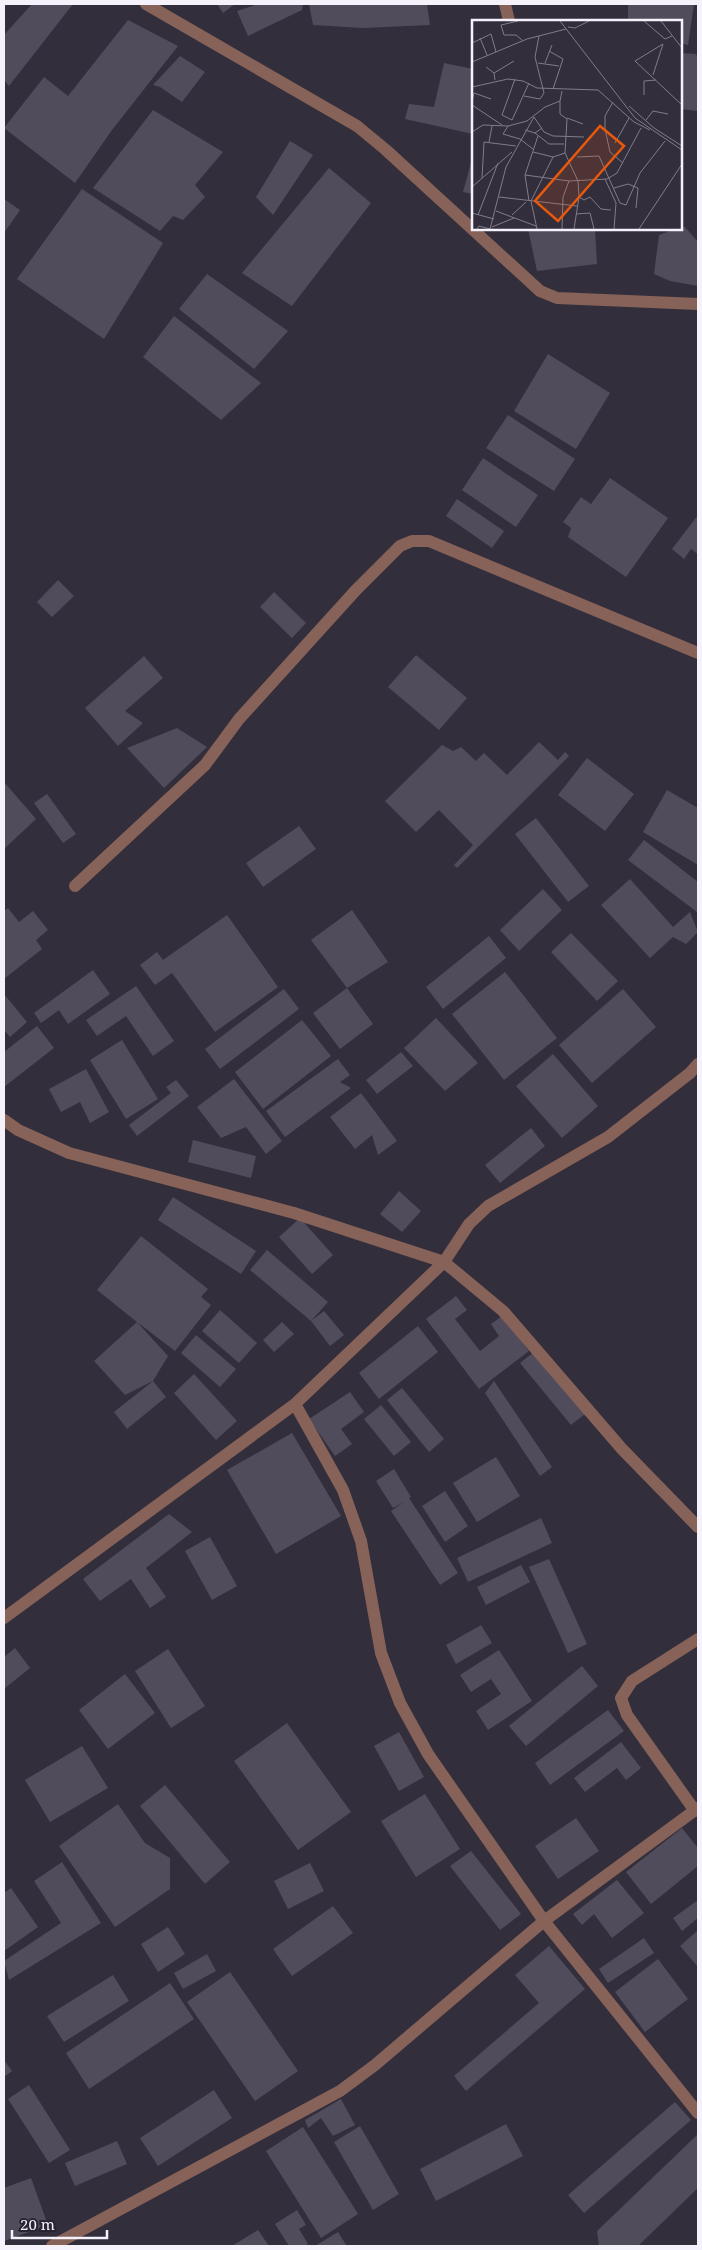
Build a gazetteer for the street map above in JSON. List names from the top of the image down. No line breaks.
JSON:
{"scale_bar":"20 m"}
